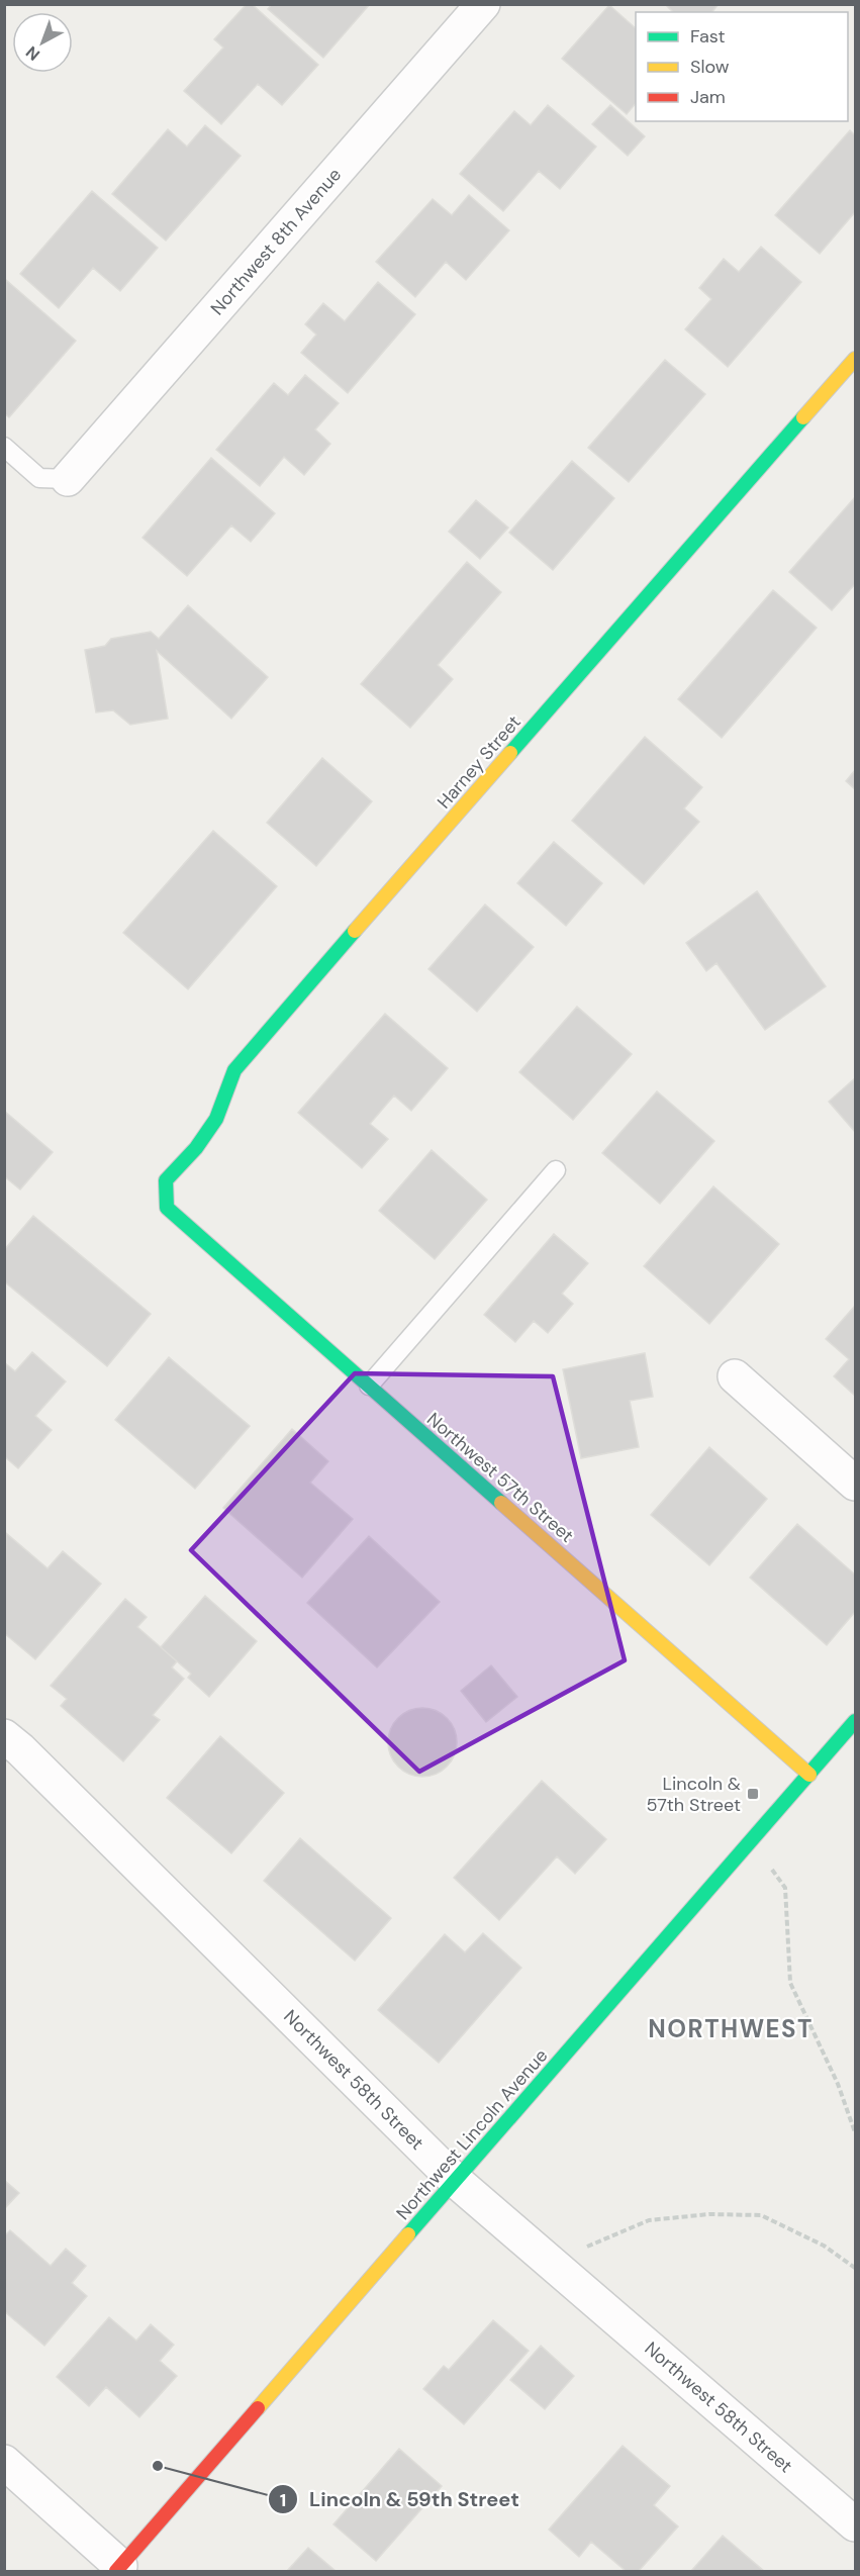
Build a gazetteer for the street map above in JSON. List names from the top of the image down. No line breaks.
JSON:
{"streets":{"street":["Northwest 8th Avenue","Harney Street","Northwest 57th Street","Northwest 58th Street","Northwest Lincoln Avenue"]},"crossings":[["Harney Street","Northwest 57th Street"],["Northwest 57th Street","Northwest Lincoln Avenue"],["Northwest 58th Street","Northwest Lincoln Avenue"]],"districts":["NORTHWEST"],"places":{"transit":["Lincoln & 57th Street"],"other":["Lincoln & 59th Street"]},"legend":["Fast","Slow","Jam"],"north":"bottom left"}
